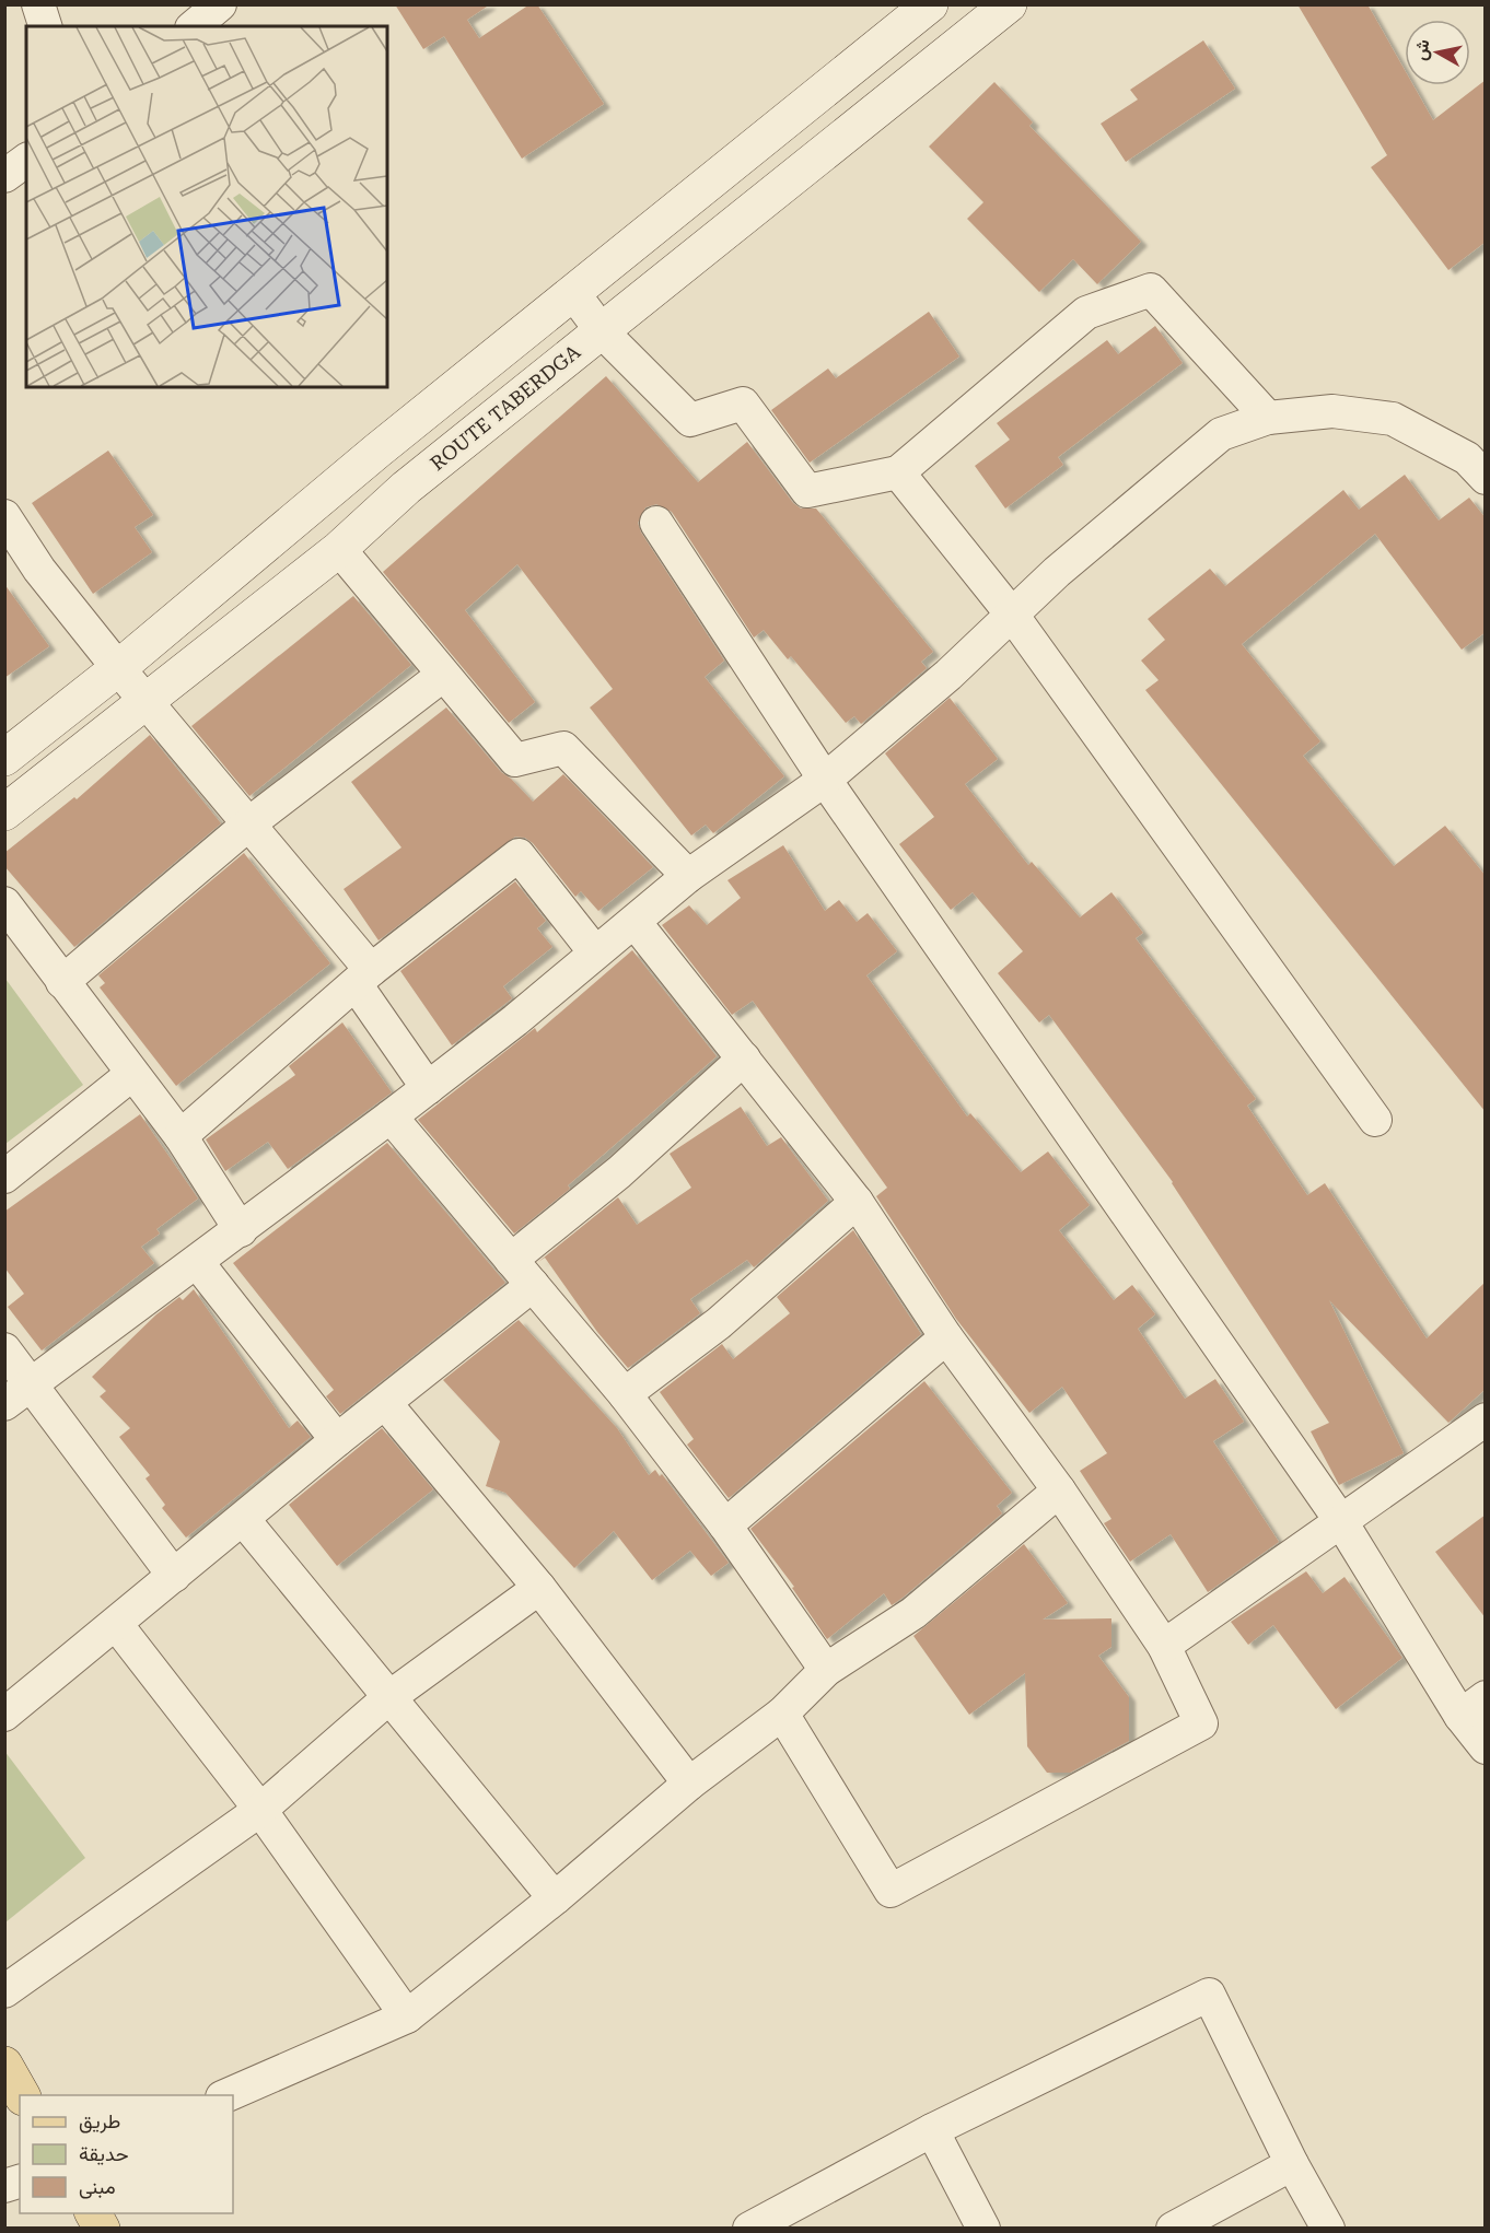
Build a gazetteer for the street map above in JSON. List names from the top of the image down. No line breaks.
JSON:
{"streets":{"main road":["ROUTE TABERDGA"]},"legend":["طريق","حديقة","مبنى"],"north":"left"}
